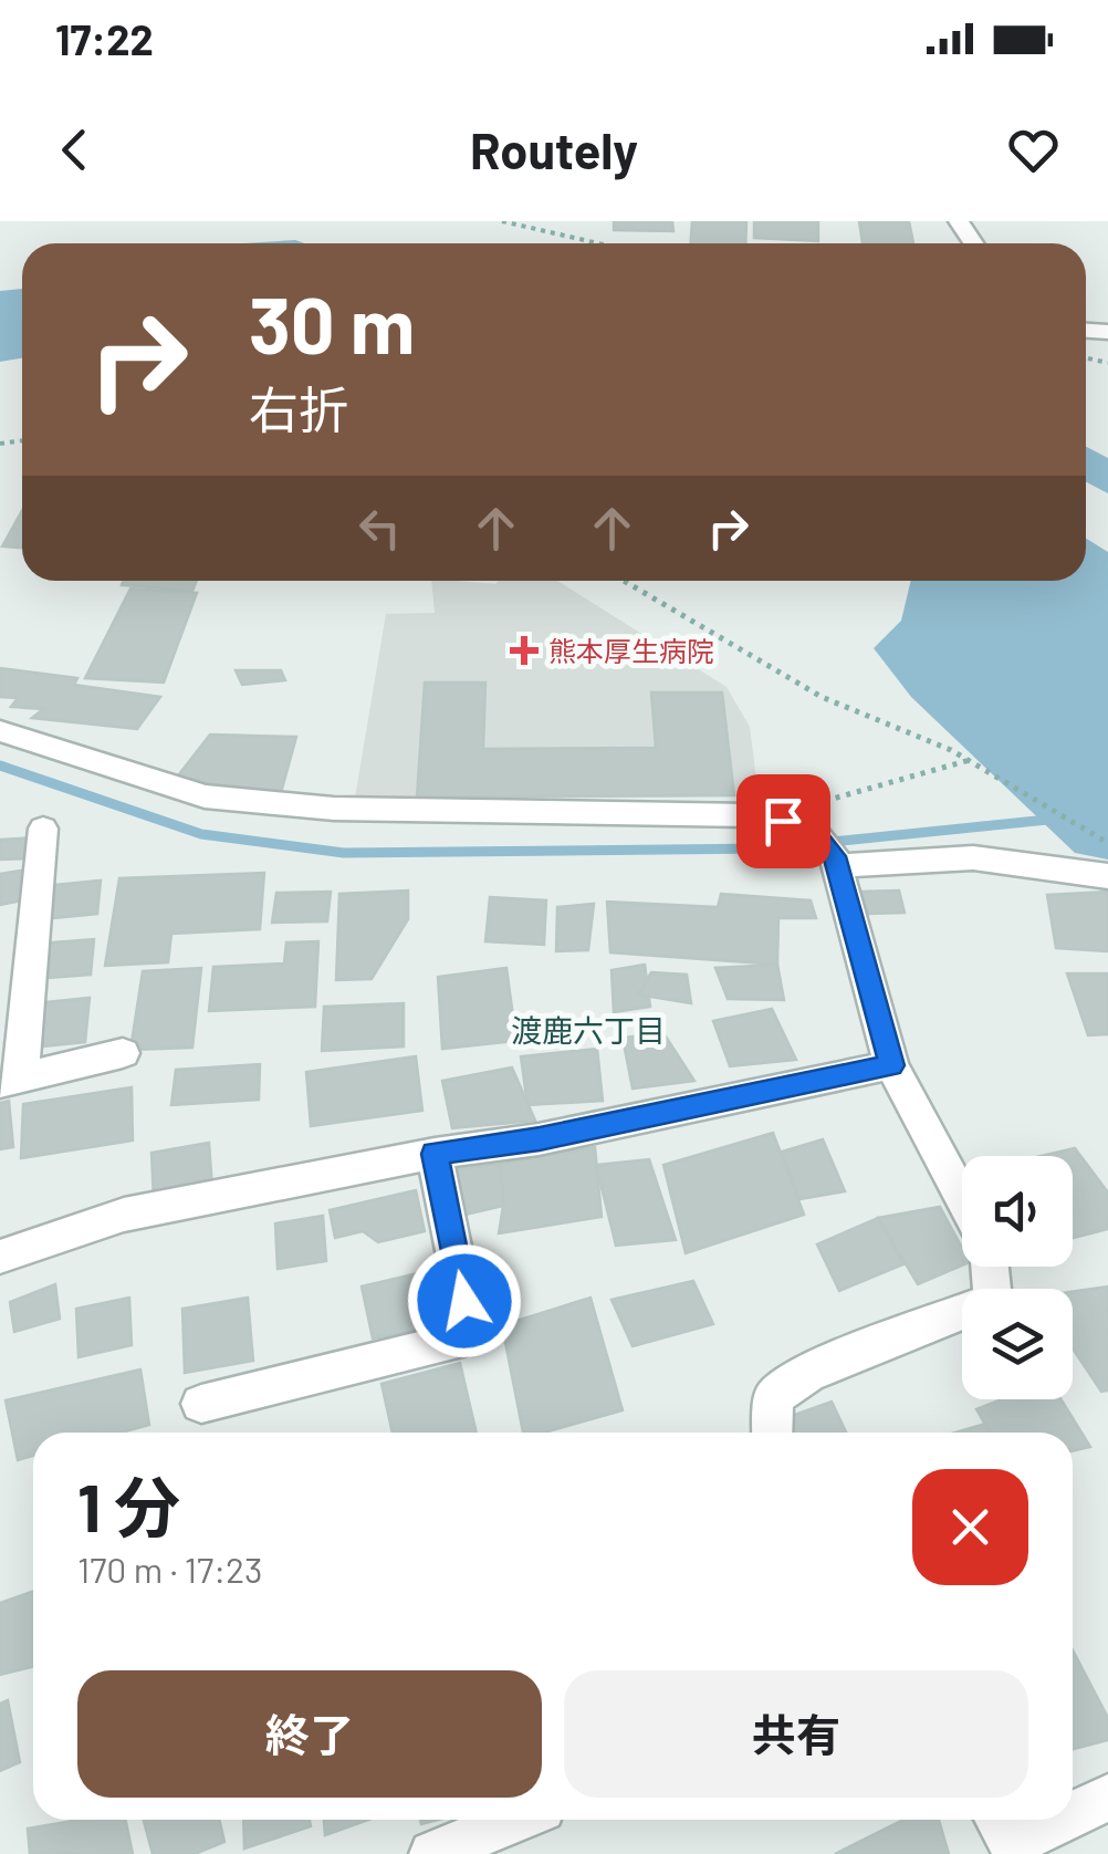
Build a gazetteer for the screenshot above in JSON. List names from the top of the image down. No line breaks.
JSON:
{"districts":["渡鹿六丁目"],"places":{"health":["熊本厚生病院"]},"page":{"status":"17:22","header":"Routely","turn":["30 m","右折"],"heading":["1 分","170 m · 17:23"],"buttons":["終了","共有"]}}
